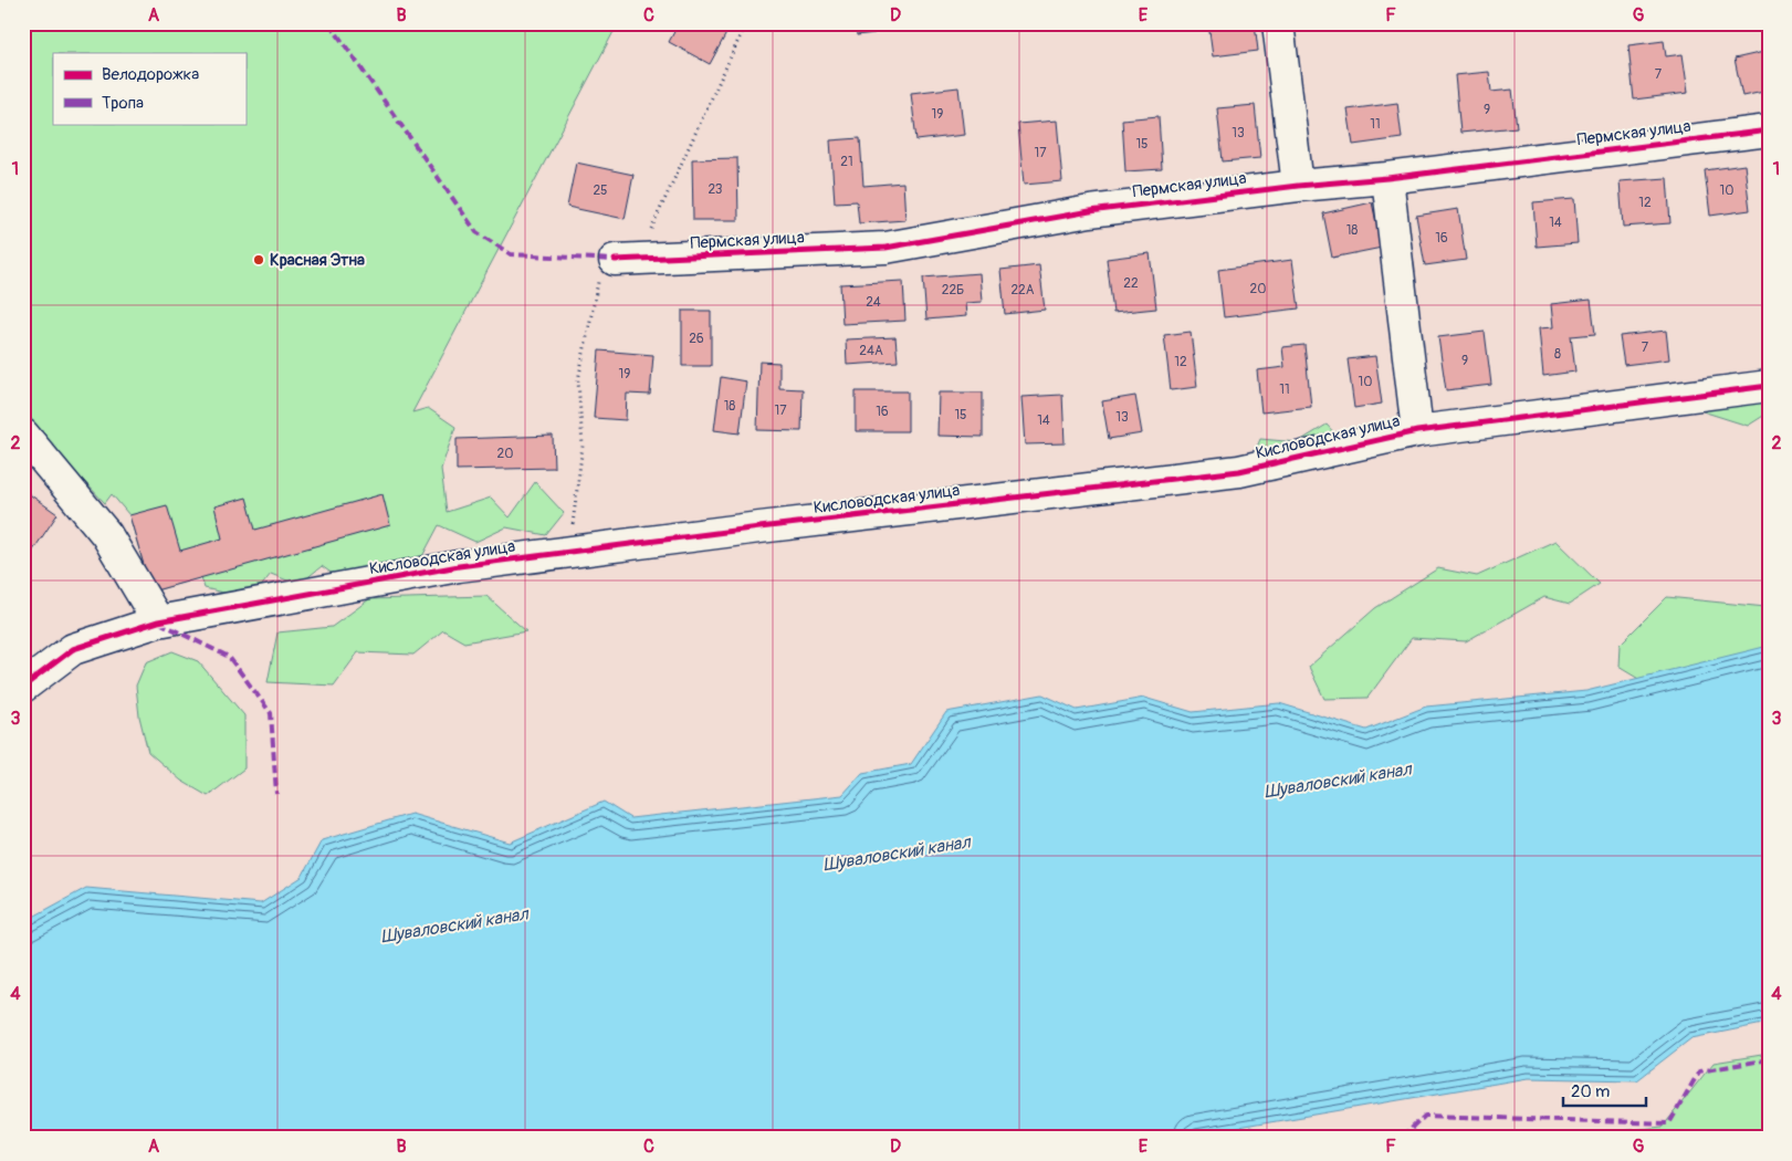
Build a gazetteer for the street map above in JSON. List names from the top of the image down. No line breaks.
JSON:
{"streets":{"street":["Пермская улица","Кисловодская улица"]},"water":["Шуваловский канал"],"places":["Красная Этна"],"house_numbers":["7","9","19","11","13","15","17","21","23","25","10","12","14","18","16","22","20","22Б","22А","24","26","7","24А","8","9","12","19","10","11","18","17","16","15","13","14","20"],"legend":["Велодорожка","Тропа"],"scale_bar":"20 m","grid":{"columns":["A","B","C","D","E","F","G"],"rows":["1","2","3","4"]}}
